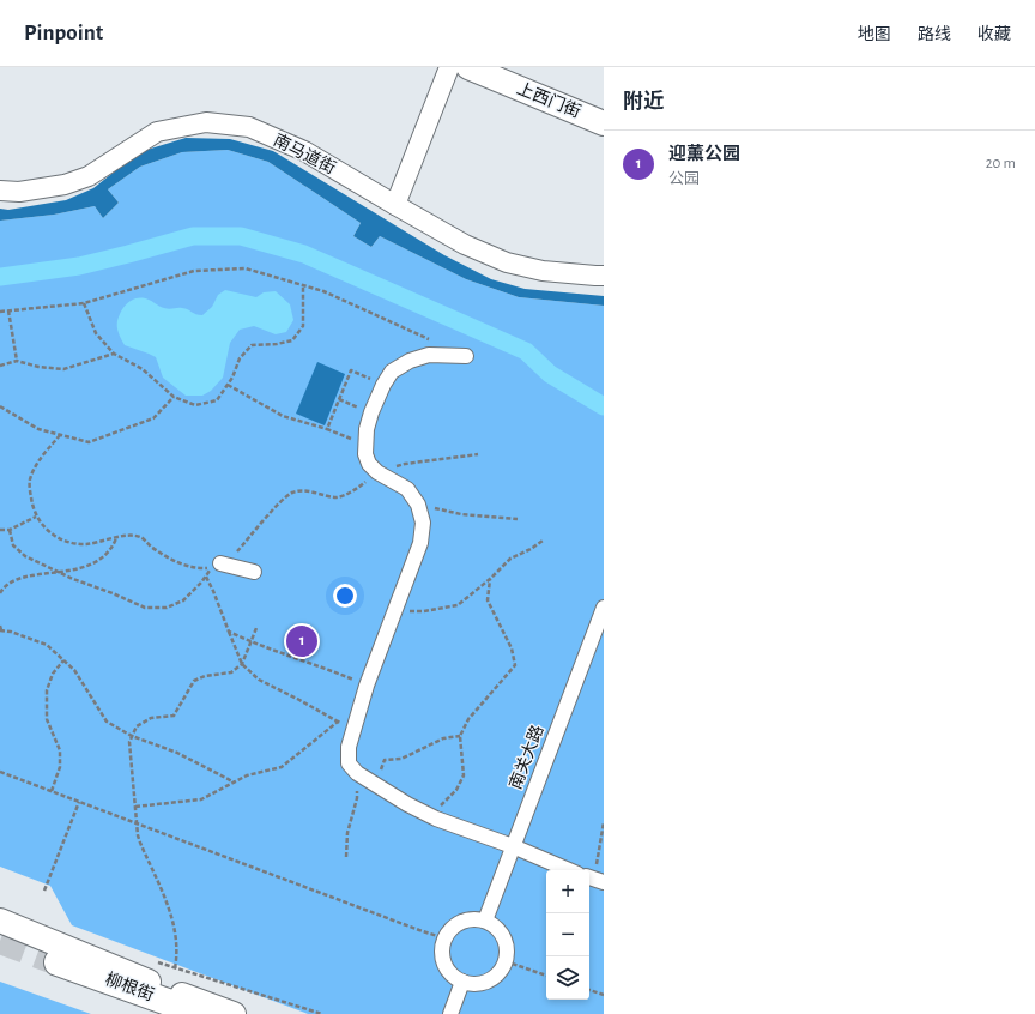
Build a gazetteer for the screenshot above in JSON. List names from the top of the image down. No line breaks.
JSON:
{"streets":{"main road":["柳根街"],"street":["上西门街","南马道街","南关大路"]},"page":{"header":"Pinpoint","nav":["地图","路线","收藏"],"heading":"附近","list":[{"mark":"1","name":"迎薰公园","note":"公园","value":"20 m"}],"pins":"1","map_buttons":["+","−"]}}
